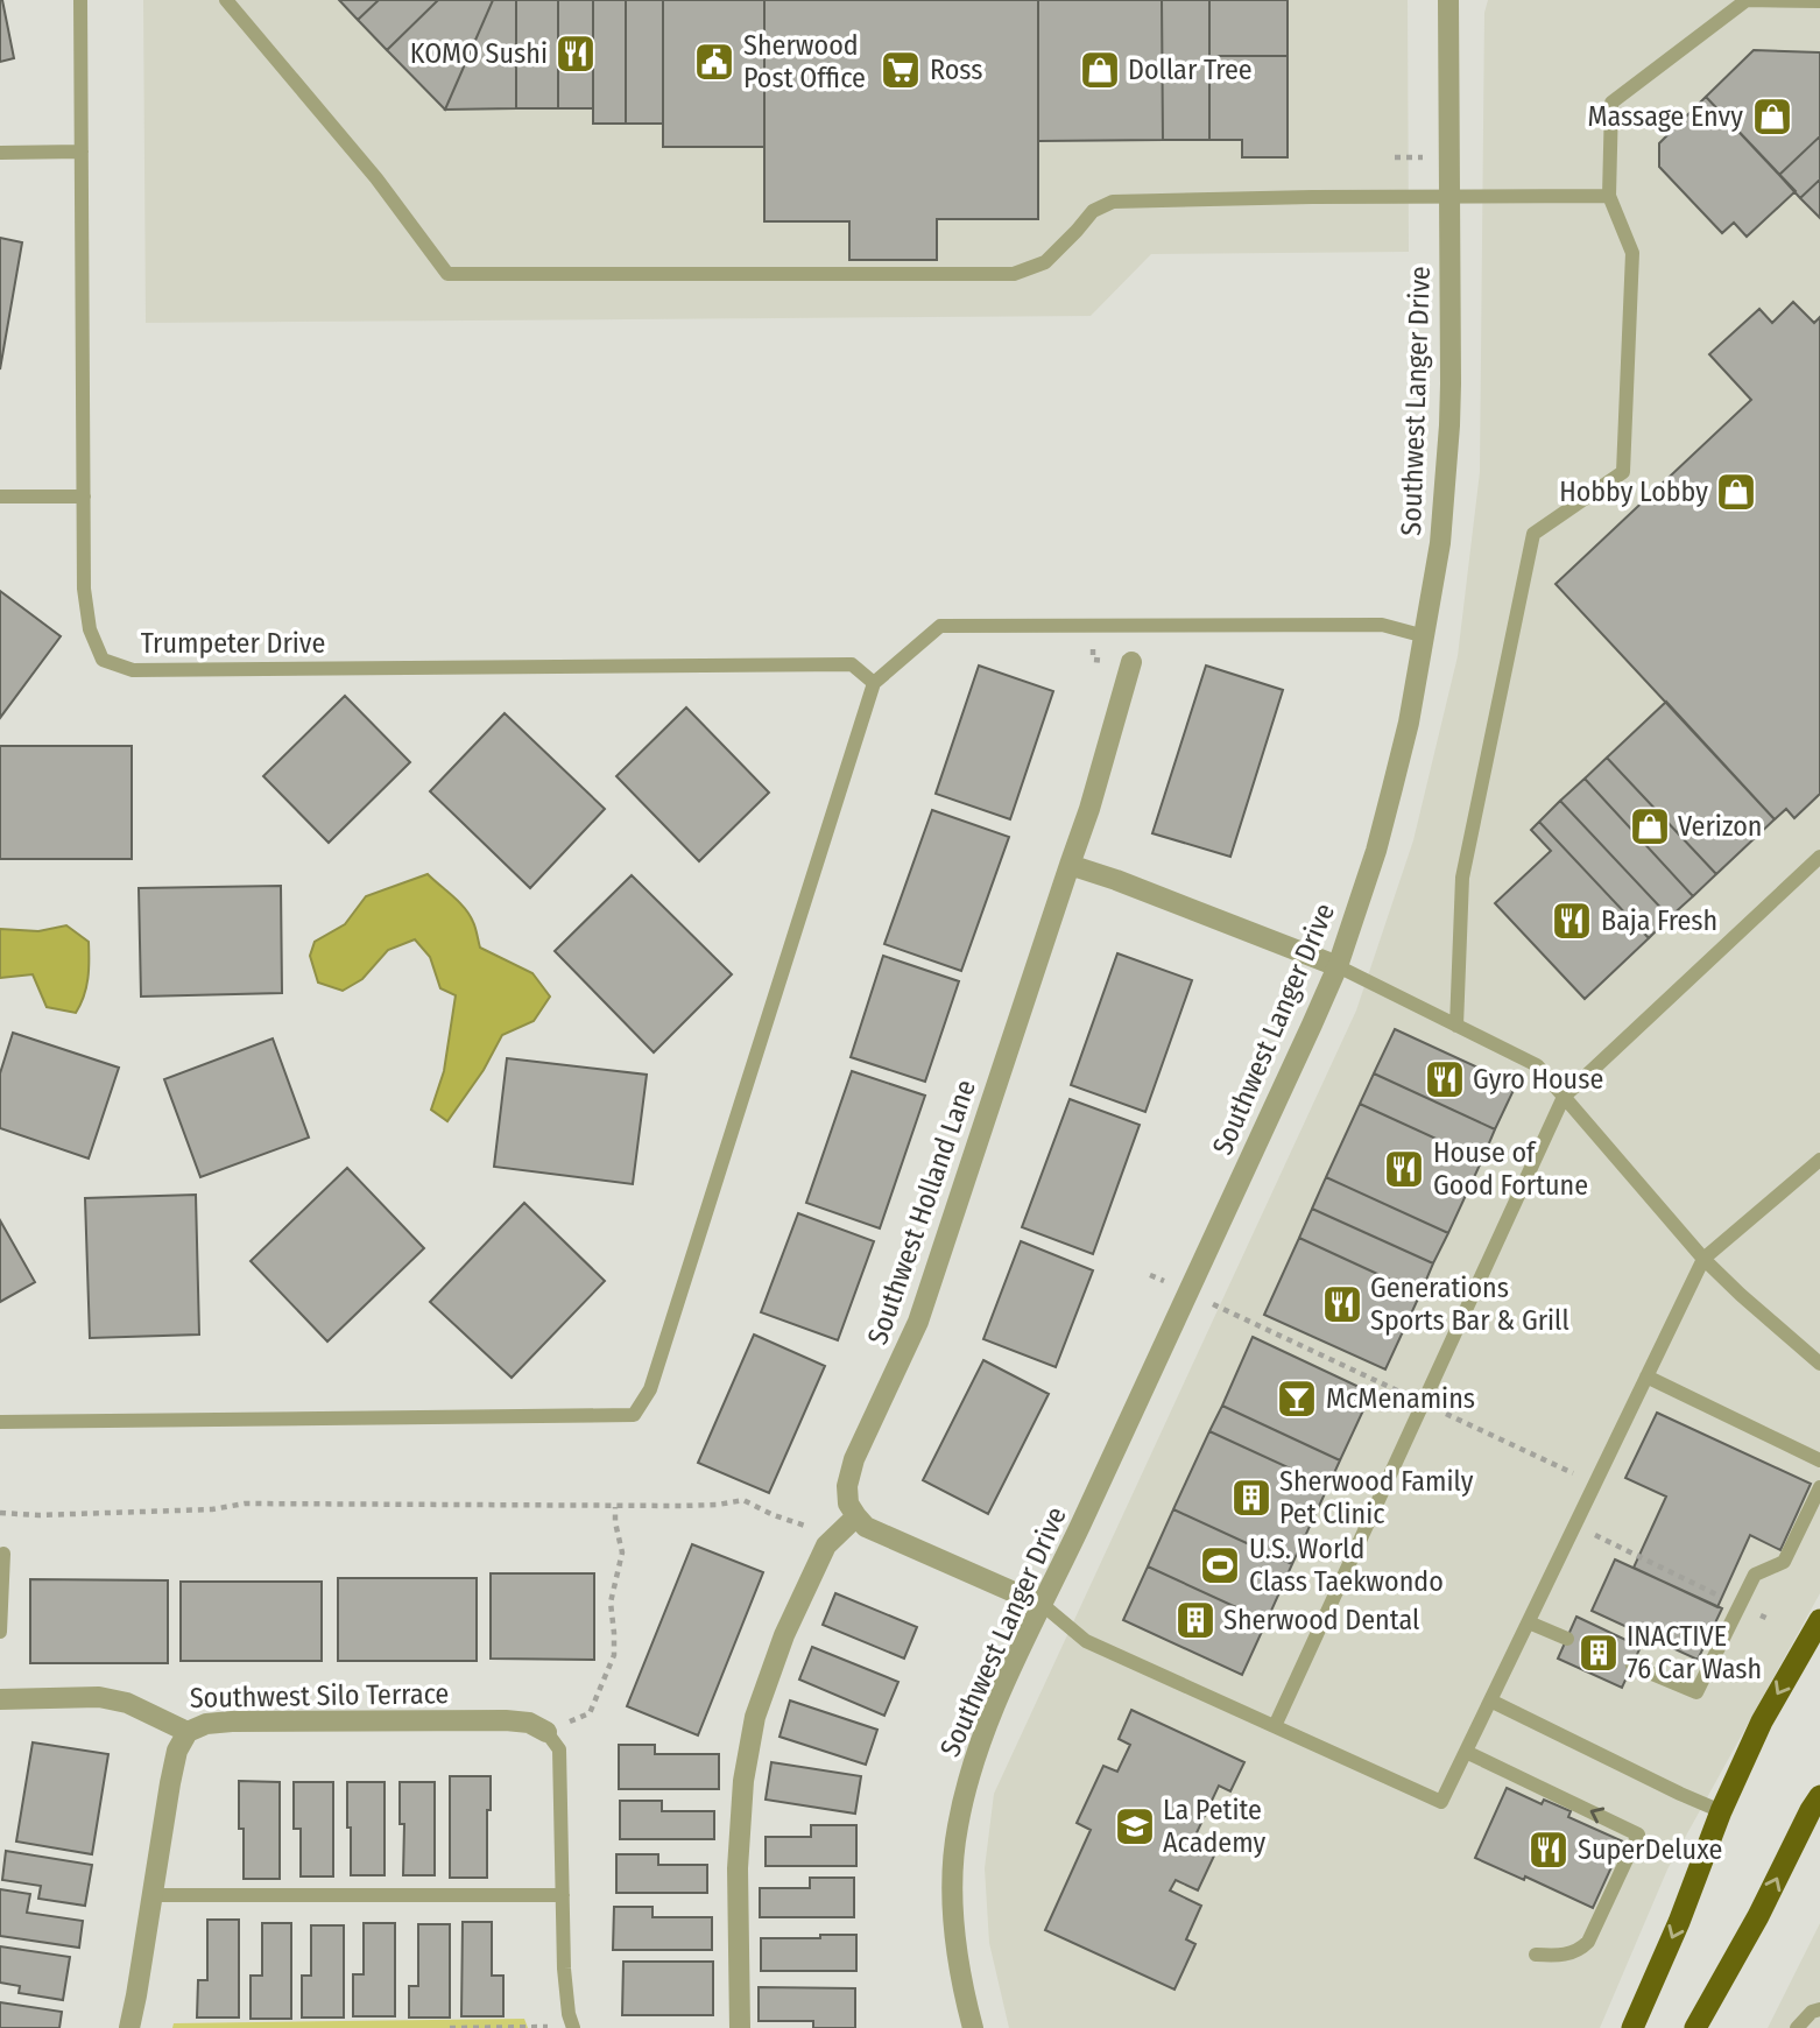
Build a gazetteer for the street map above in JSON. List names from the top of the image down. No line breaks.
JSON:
{"streets":{"street":["Southwest Langer Drive","Southwest Holland Lane","Southwest Silo Terrace"],"lane":["Trumpeter Drive"]},"places":{"restaurant":["KOMO Sushi","Baja Fresh","Gyro House","House of Good Fortune","Generations Sports Bar & Grill","SuperDeluxe"],"public building":["Sherwood Post Office"],"supermarket":["Ross"],"shop":["Dollar Tree","Massage Envy","Hobby Lobby","Verizon"],"bar":["McMenamins"],"building":["Sherwood Family Pet Clinic","Sherwood Dental","INACTIVE 76 Car Wash"],"sports":["U.S. World Class Taekwondo"],"school or university":["La Petite Academy"]}}
